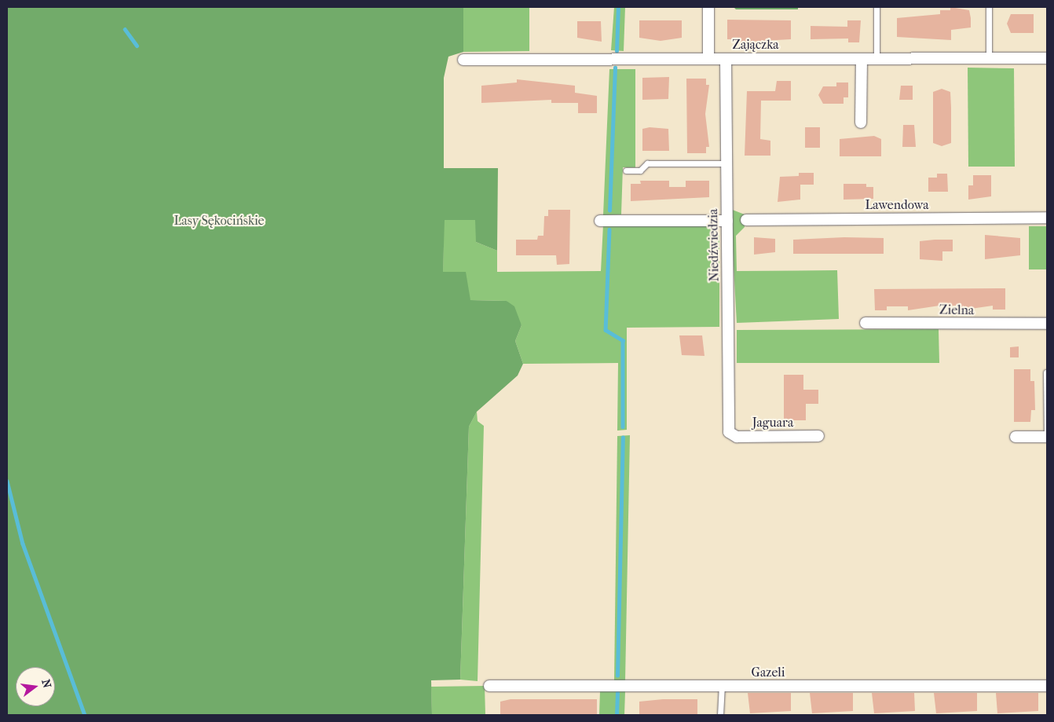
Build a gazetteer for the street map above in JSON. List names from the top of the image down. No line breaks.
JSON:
{"streets":{"street":["Zajączka","Lawendowa","Niedźwiedzia","Zielna","Jaguara","Gazeli"]},"crossings":[["Zajączka","Niedźwiedzia"],["Niedźwiedzia","Jaguara"]],"parks":["Lasy Sękocińskie"],"north":"right"}
